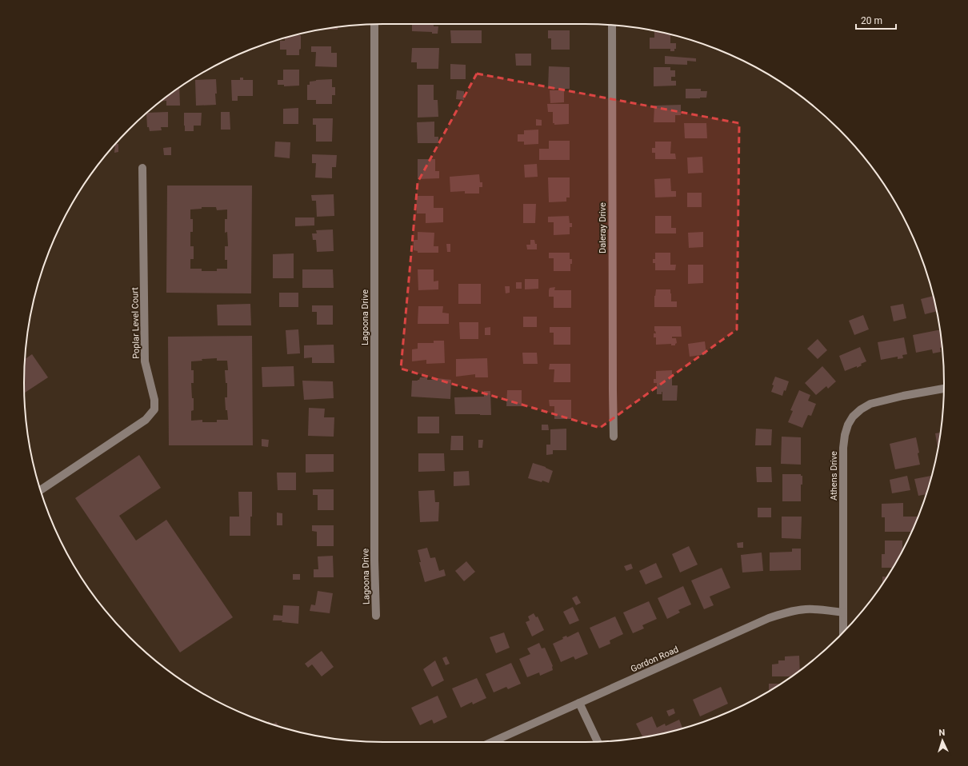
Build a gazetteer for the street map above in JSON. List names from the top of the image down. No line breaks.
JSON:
{"streets":{"street":["Daleray Drive","Lagoona Drive","Poplar Level Court","Athens Drive","Gordon Road"]},"crossings":[["Athens Drive","Gordon Road"]],"scale_bar":"20 m","north":"top"}
